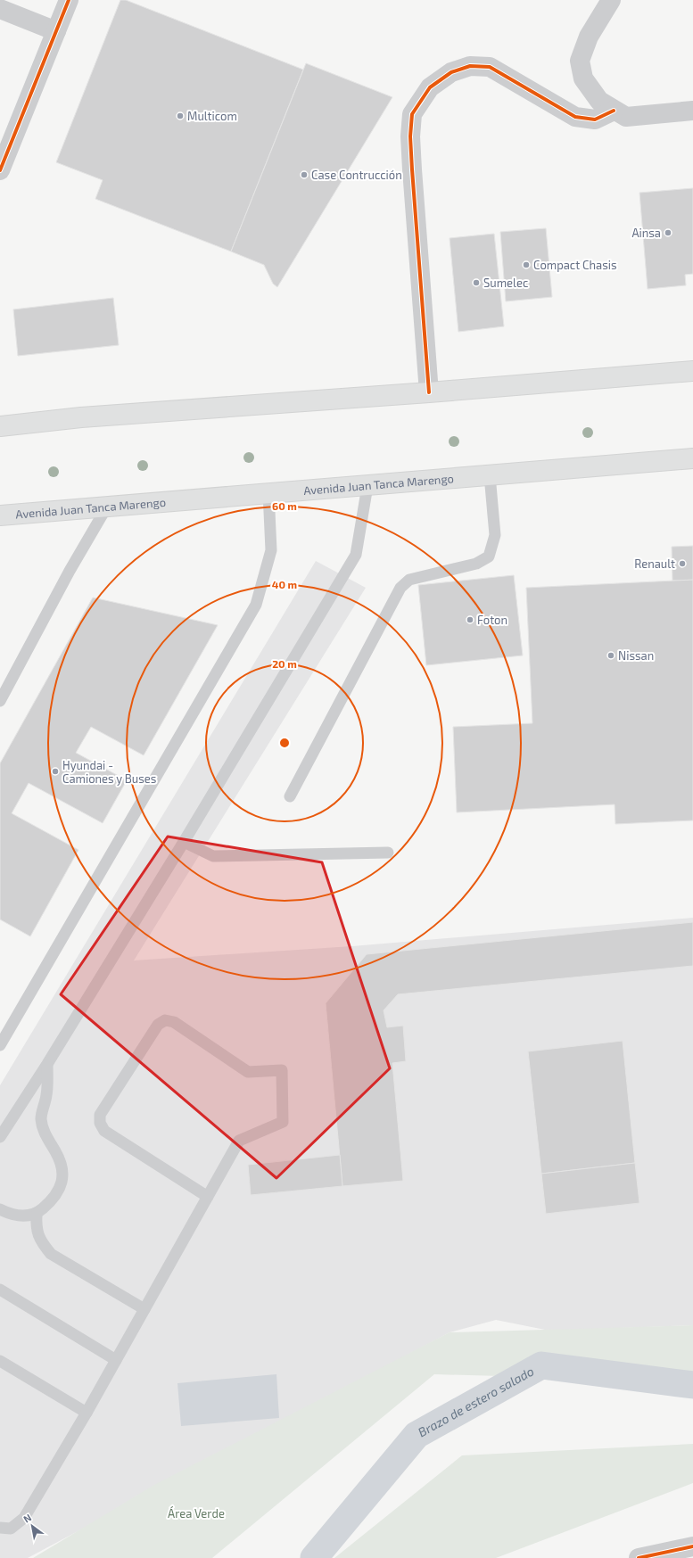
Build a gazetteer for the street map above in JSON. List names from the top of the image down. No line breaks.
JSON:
{"streets":{"main road":["Avenida Juan Tanca Marengo"]},"water":["Brazo de estero salado"],"parks":["Área Verde"],"places":["Multicom","Case Contrucción","Ainsa","Compact Chasis","Sumelec","Renault","Foton","Nissan","Hyundai - Camiones y Buses"],"north":"top left","rings":["60 m","40 m","20 m"]}
